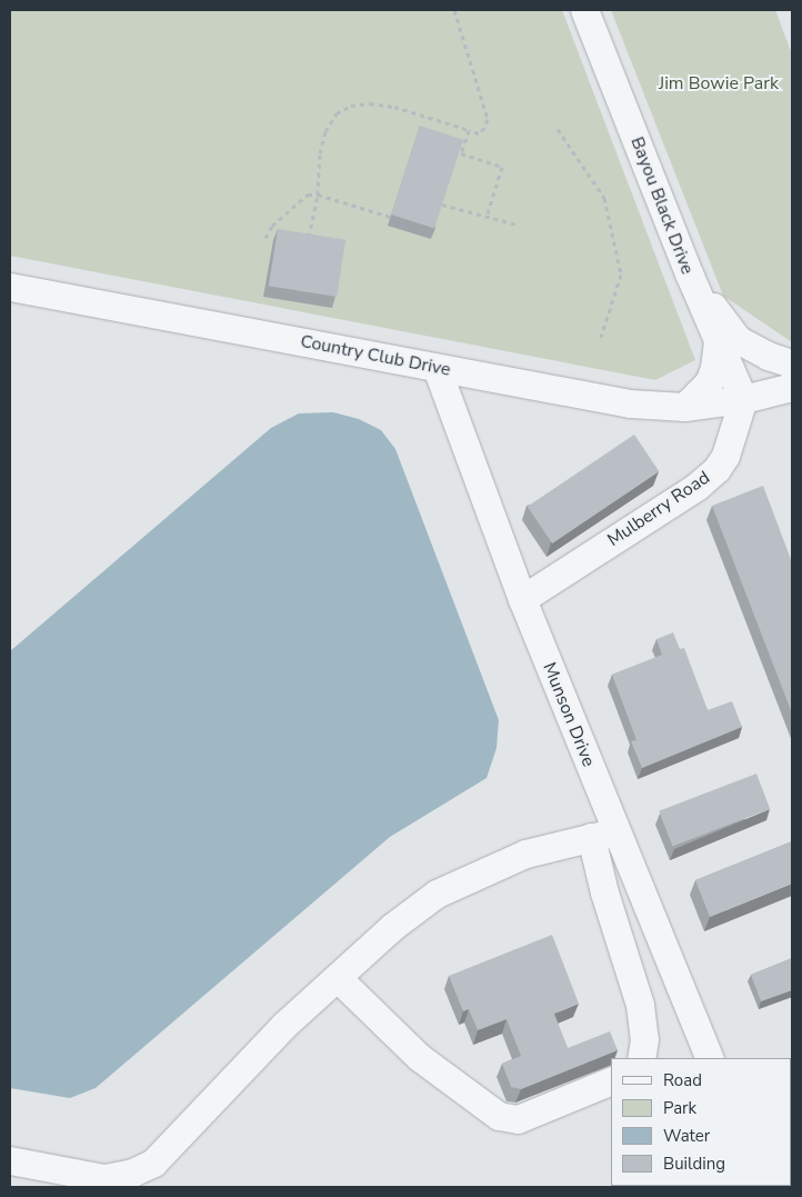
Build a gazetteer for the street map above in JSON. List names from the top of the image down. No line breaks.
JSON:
{"streets":{"street":["Bayou Black Drive","Country Club Drive","Mulberry Road","Munson Drive"]},"crossings":[["Bayou Black Drive","Country Club Drive"],["Bayou Black Drive","Mulberry Road"],["Country Club Drive","Mulberry Road"],["Country Club Drive","Munson Drive"],["Mulberry Road","Munson Drive"]],"parks":["Jim Bowie Park"],"legend":["Road","Park","Water","Building"]}
